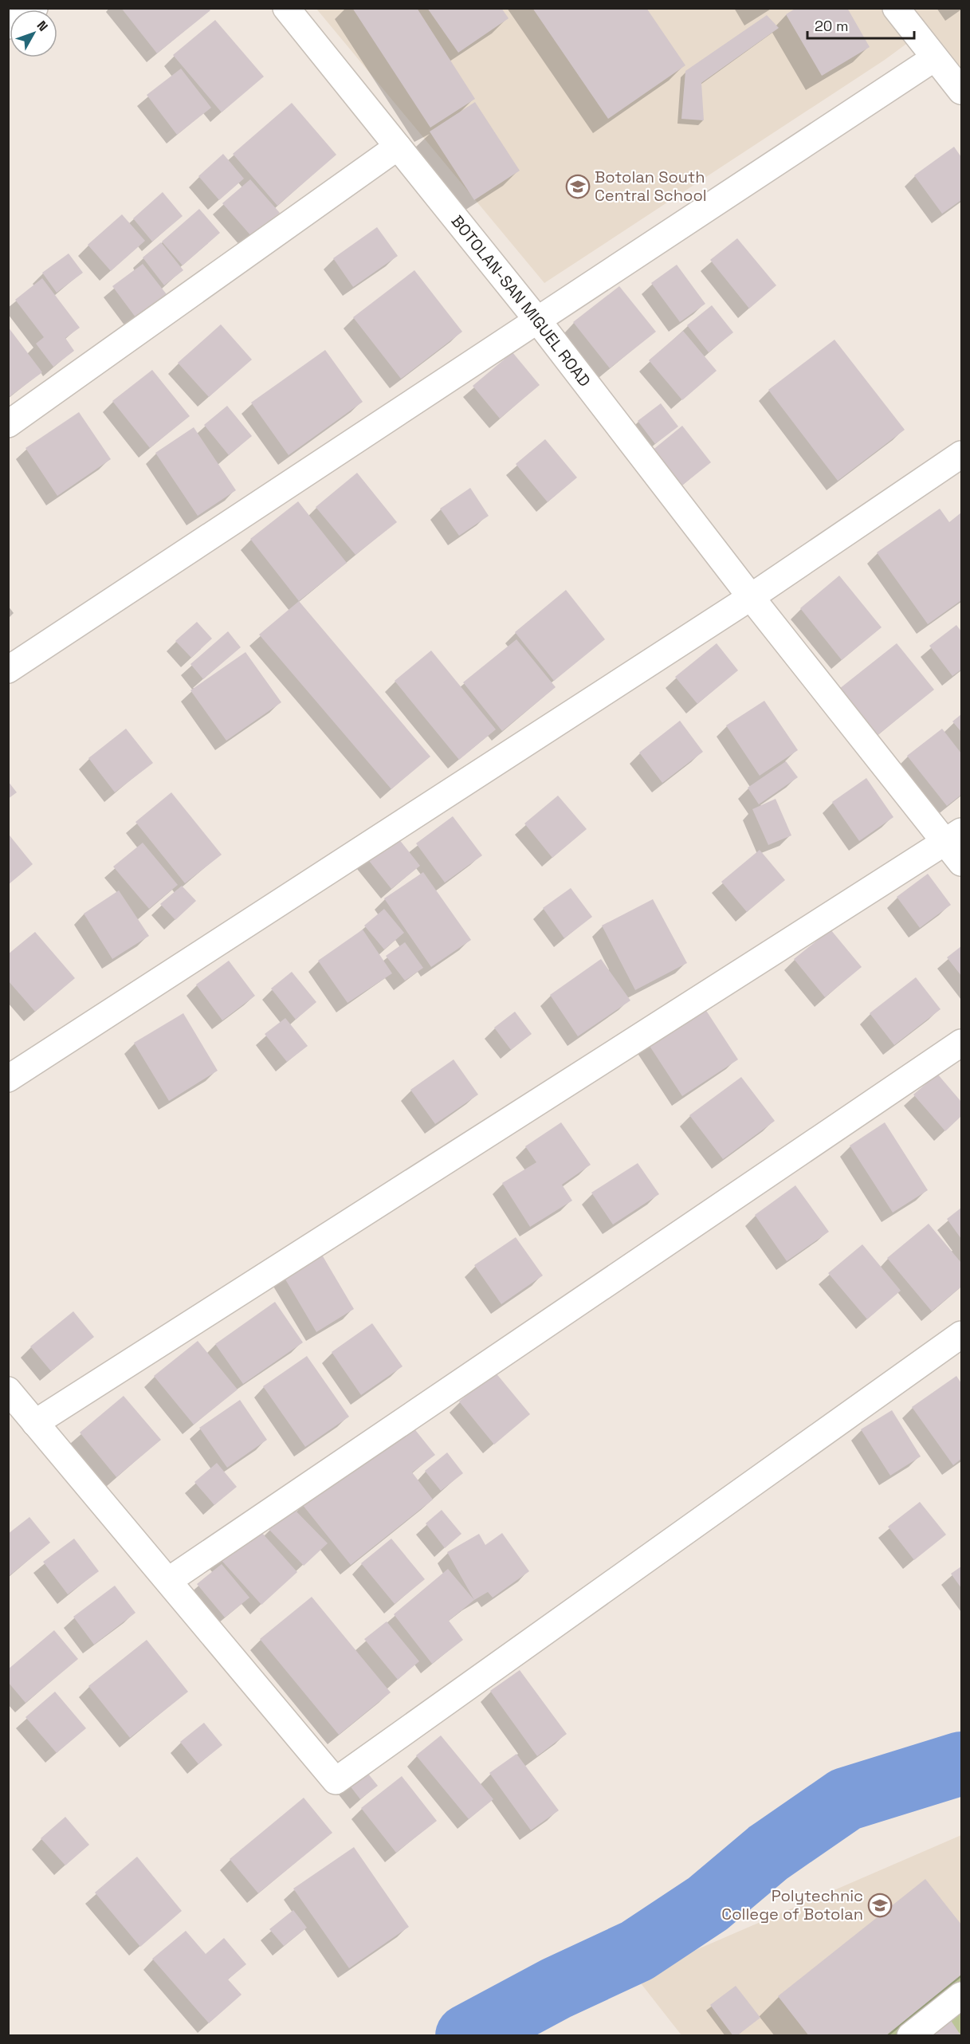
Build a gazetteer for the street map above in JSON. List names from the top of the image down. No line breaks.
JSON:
{"streets":{"street":["BOTOLAN-SAN MIGUEL ROAD"]},"places":{"school or university":["Botolan South Central School","Polytechnic College of Botolan"]},"scale_bar":"20 m","north":"top right"}
